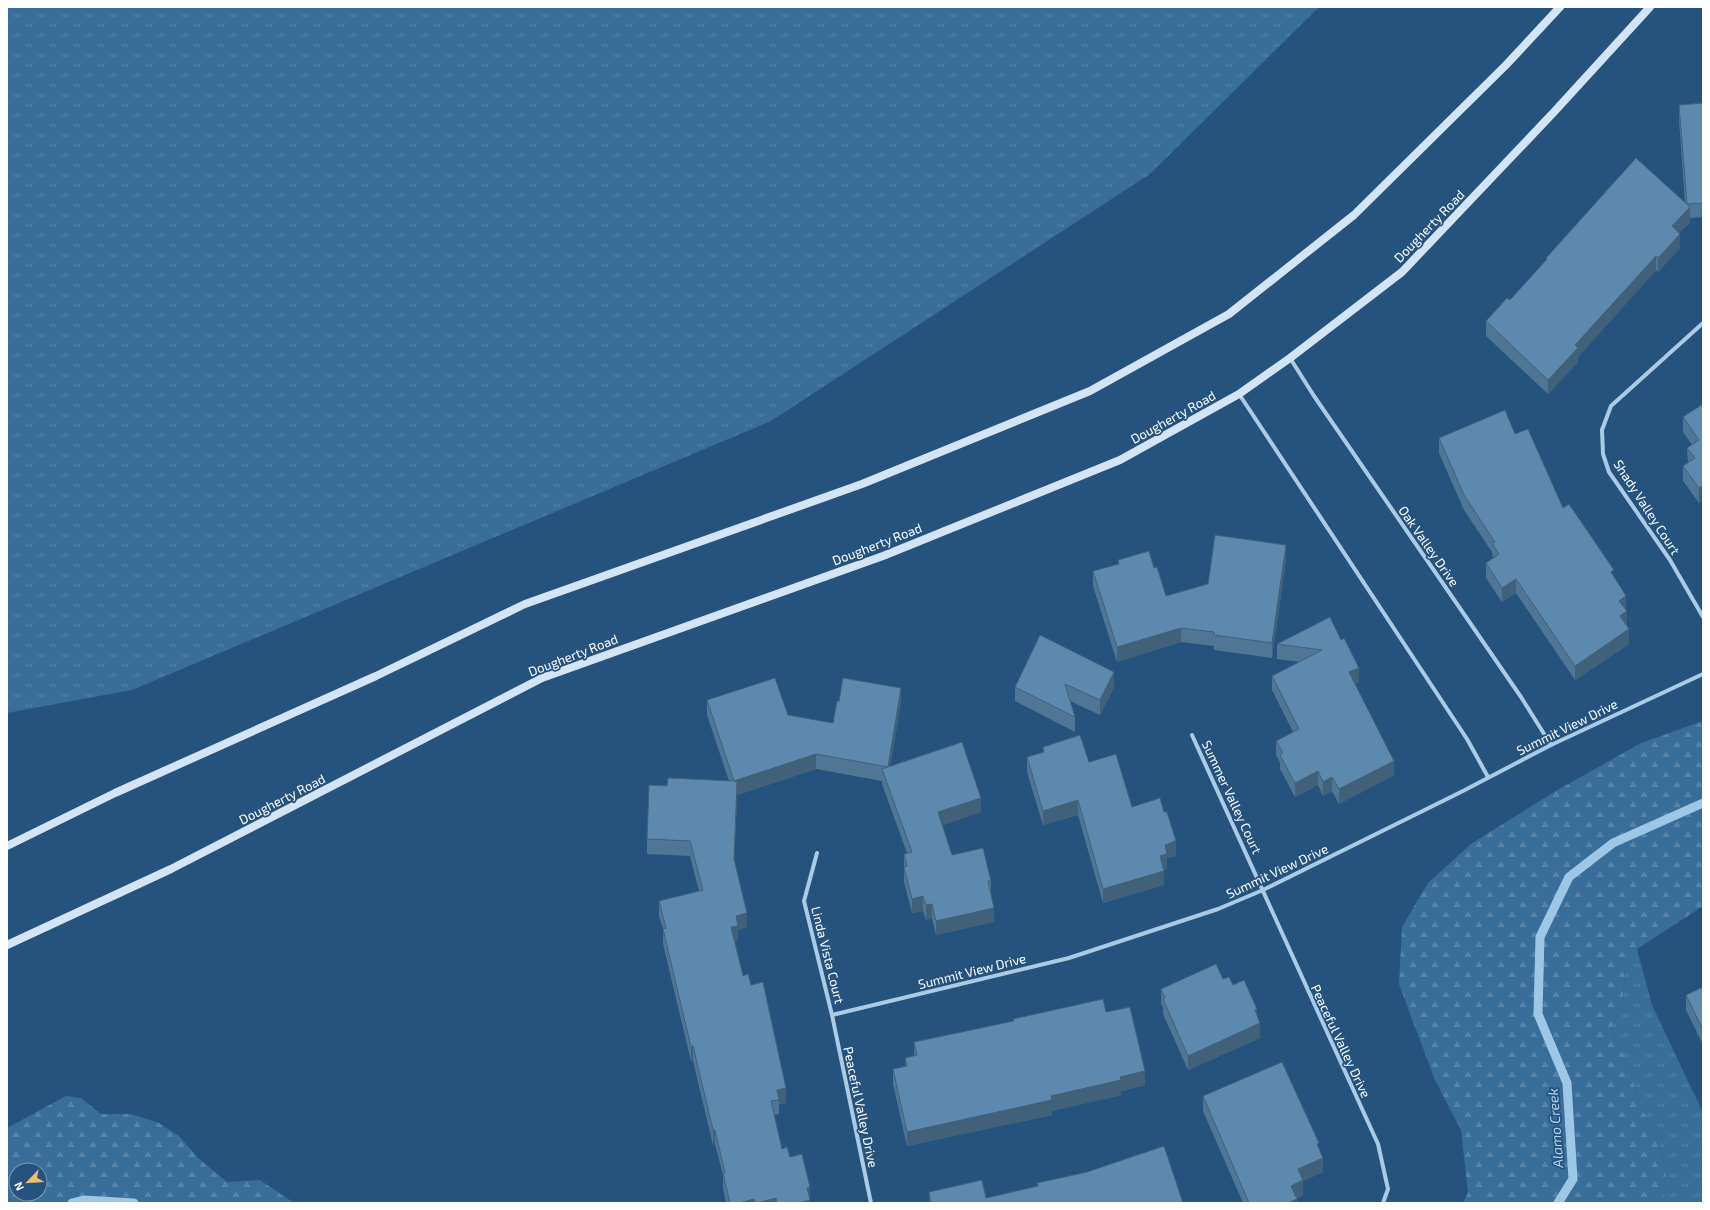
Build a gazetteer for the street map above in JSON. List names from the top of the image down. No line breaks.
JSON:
{"streets":{"main road":["Dougherty Road"],"street":["Shady Valley Court","Oak Valley Drive","Summit View Drive","Summer Valley Court","Linda Vista Court","Peaceful Valley Drive"]},"crossings":[["Dougherty Road","Oak Valley Drive"],["Oak Valley Drive","Summit View Drive"],["Summit View Drive","Summer Valley Court"],["Summit View Drive","Linda Vista Court"],["Summit View Drive","Peaceful Valley Drive"],["Summer Valley Court","Peaceful Valley Drive"],["Linda Vista Court","Peaceful Valley Drive"]],"water":["Alamo Creek"],"north":"bottom left"}
